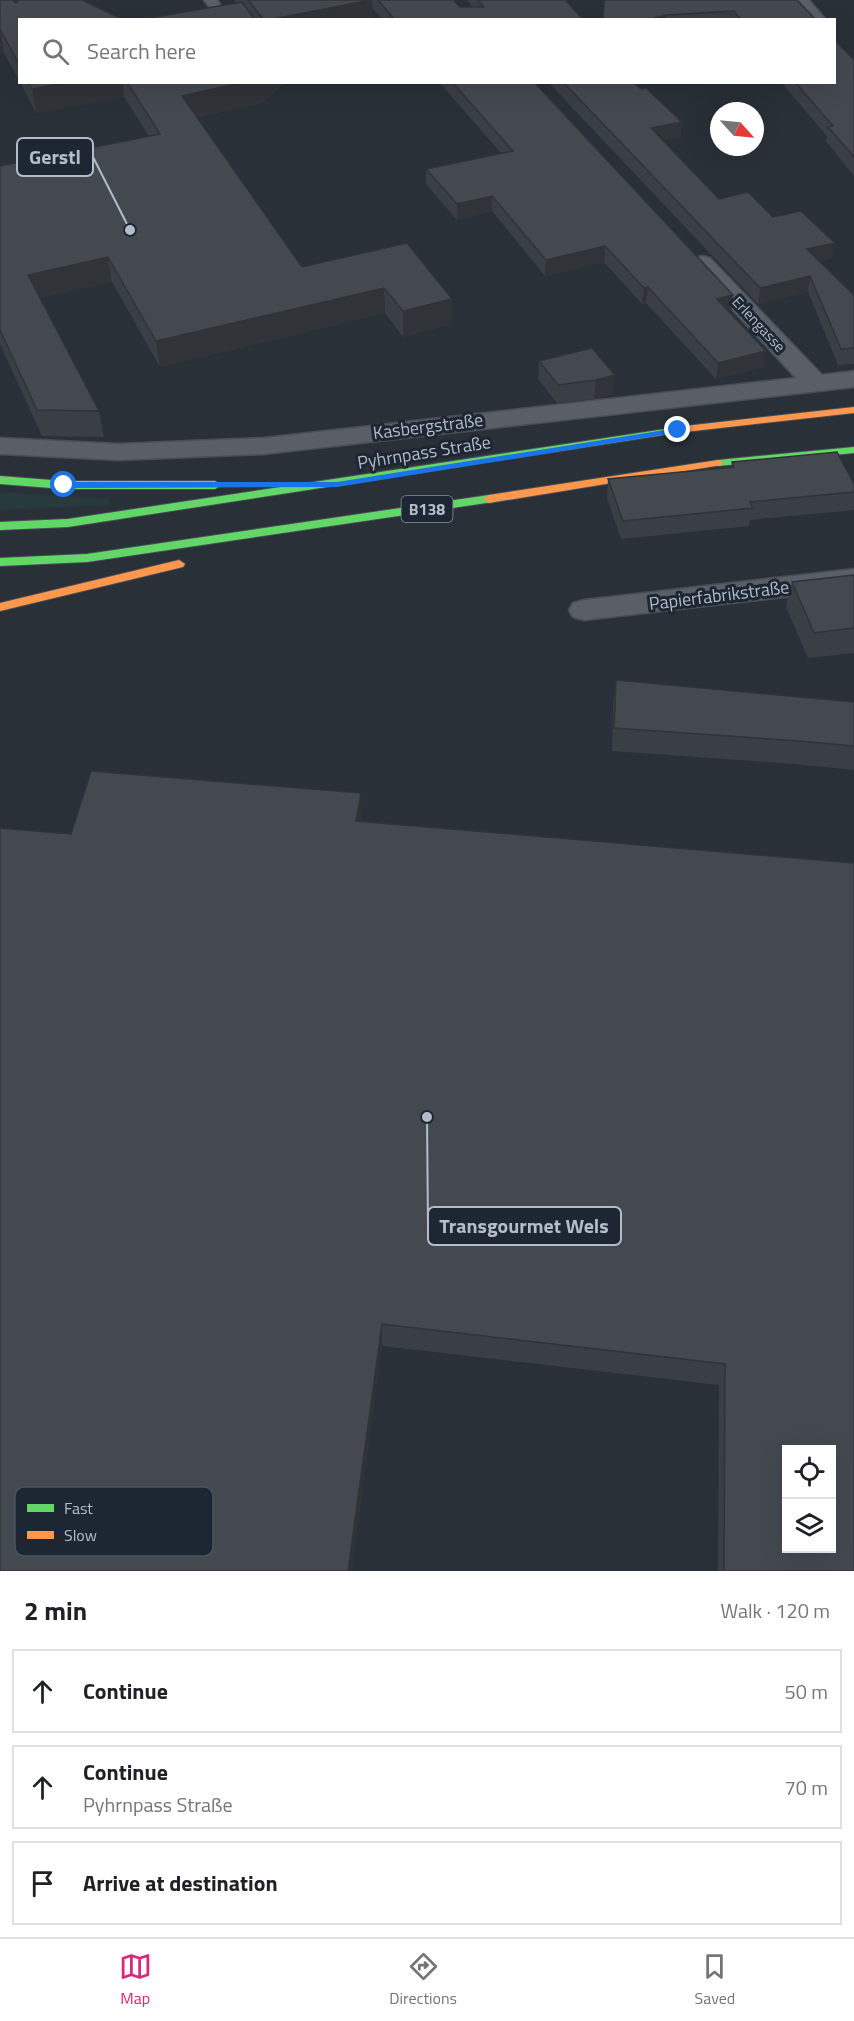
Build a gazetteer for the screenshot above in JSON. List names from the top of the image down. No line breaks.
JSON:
{"streets":{"main road":["Pyhrnpass Straße","B138"],"street":["Erlengasse","Kasbergstraße","Papierfabrikstraße"]},"crossings":[["Erlengasse","Kasbergstraße"]],"places":["Gerstl","Transgourmet Wels"],"legend":["Fast","Slow"],"north":"bottom right","page":{"search":"Search here","heading":["2 min","Walk · 120 m"],"list":[["Continue","50 m"],["Continue","Pyhrnpass Straße","70 m"],"Arrive at destination"],"nav":["Map","Directions","Saved"]}}
